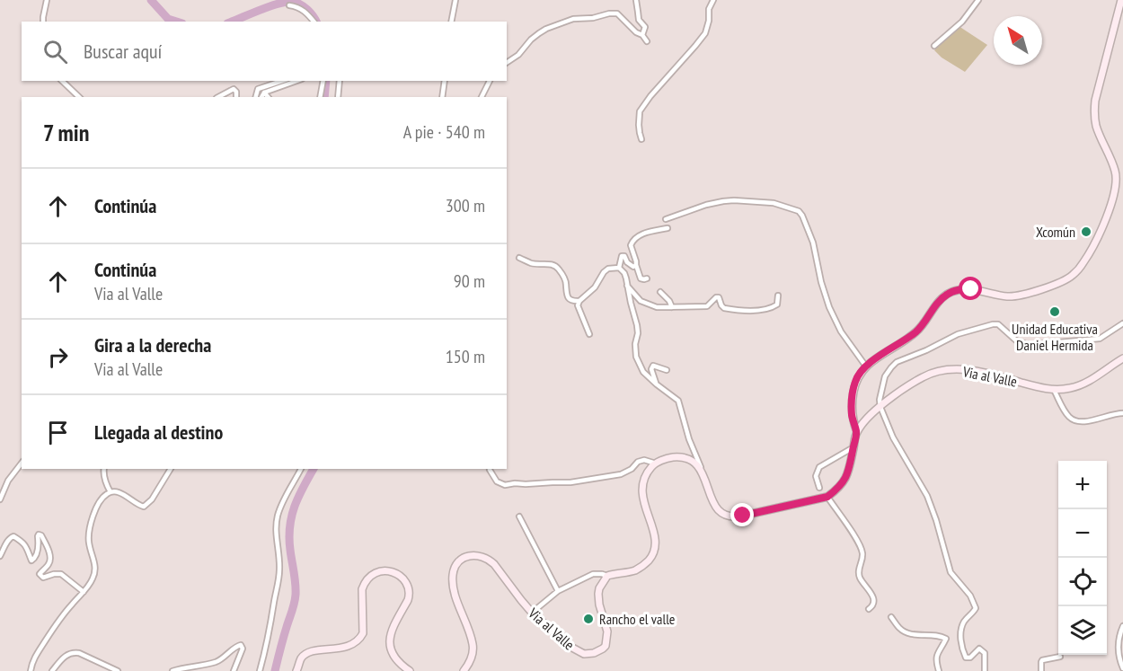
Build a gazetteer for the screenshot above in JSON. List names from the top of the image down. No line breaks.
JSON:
{"streets":{"main road":["Via al Valle"]},"places":["Xcomún","Unidad Educativa Daniel Hermida","Rancho el valle"],"north":"top left","page":{"search":"Buscar aquí","heading":["7 min","A pie · 540 m"],"list":[["Continúa","300 m"],["Continúa","Via al Valle","90 m"],["Gira a la derecha","Via al Valle","150 m"],"Llegada al destino"],"map_buttons":["+","−"]}}
